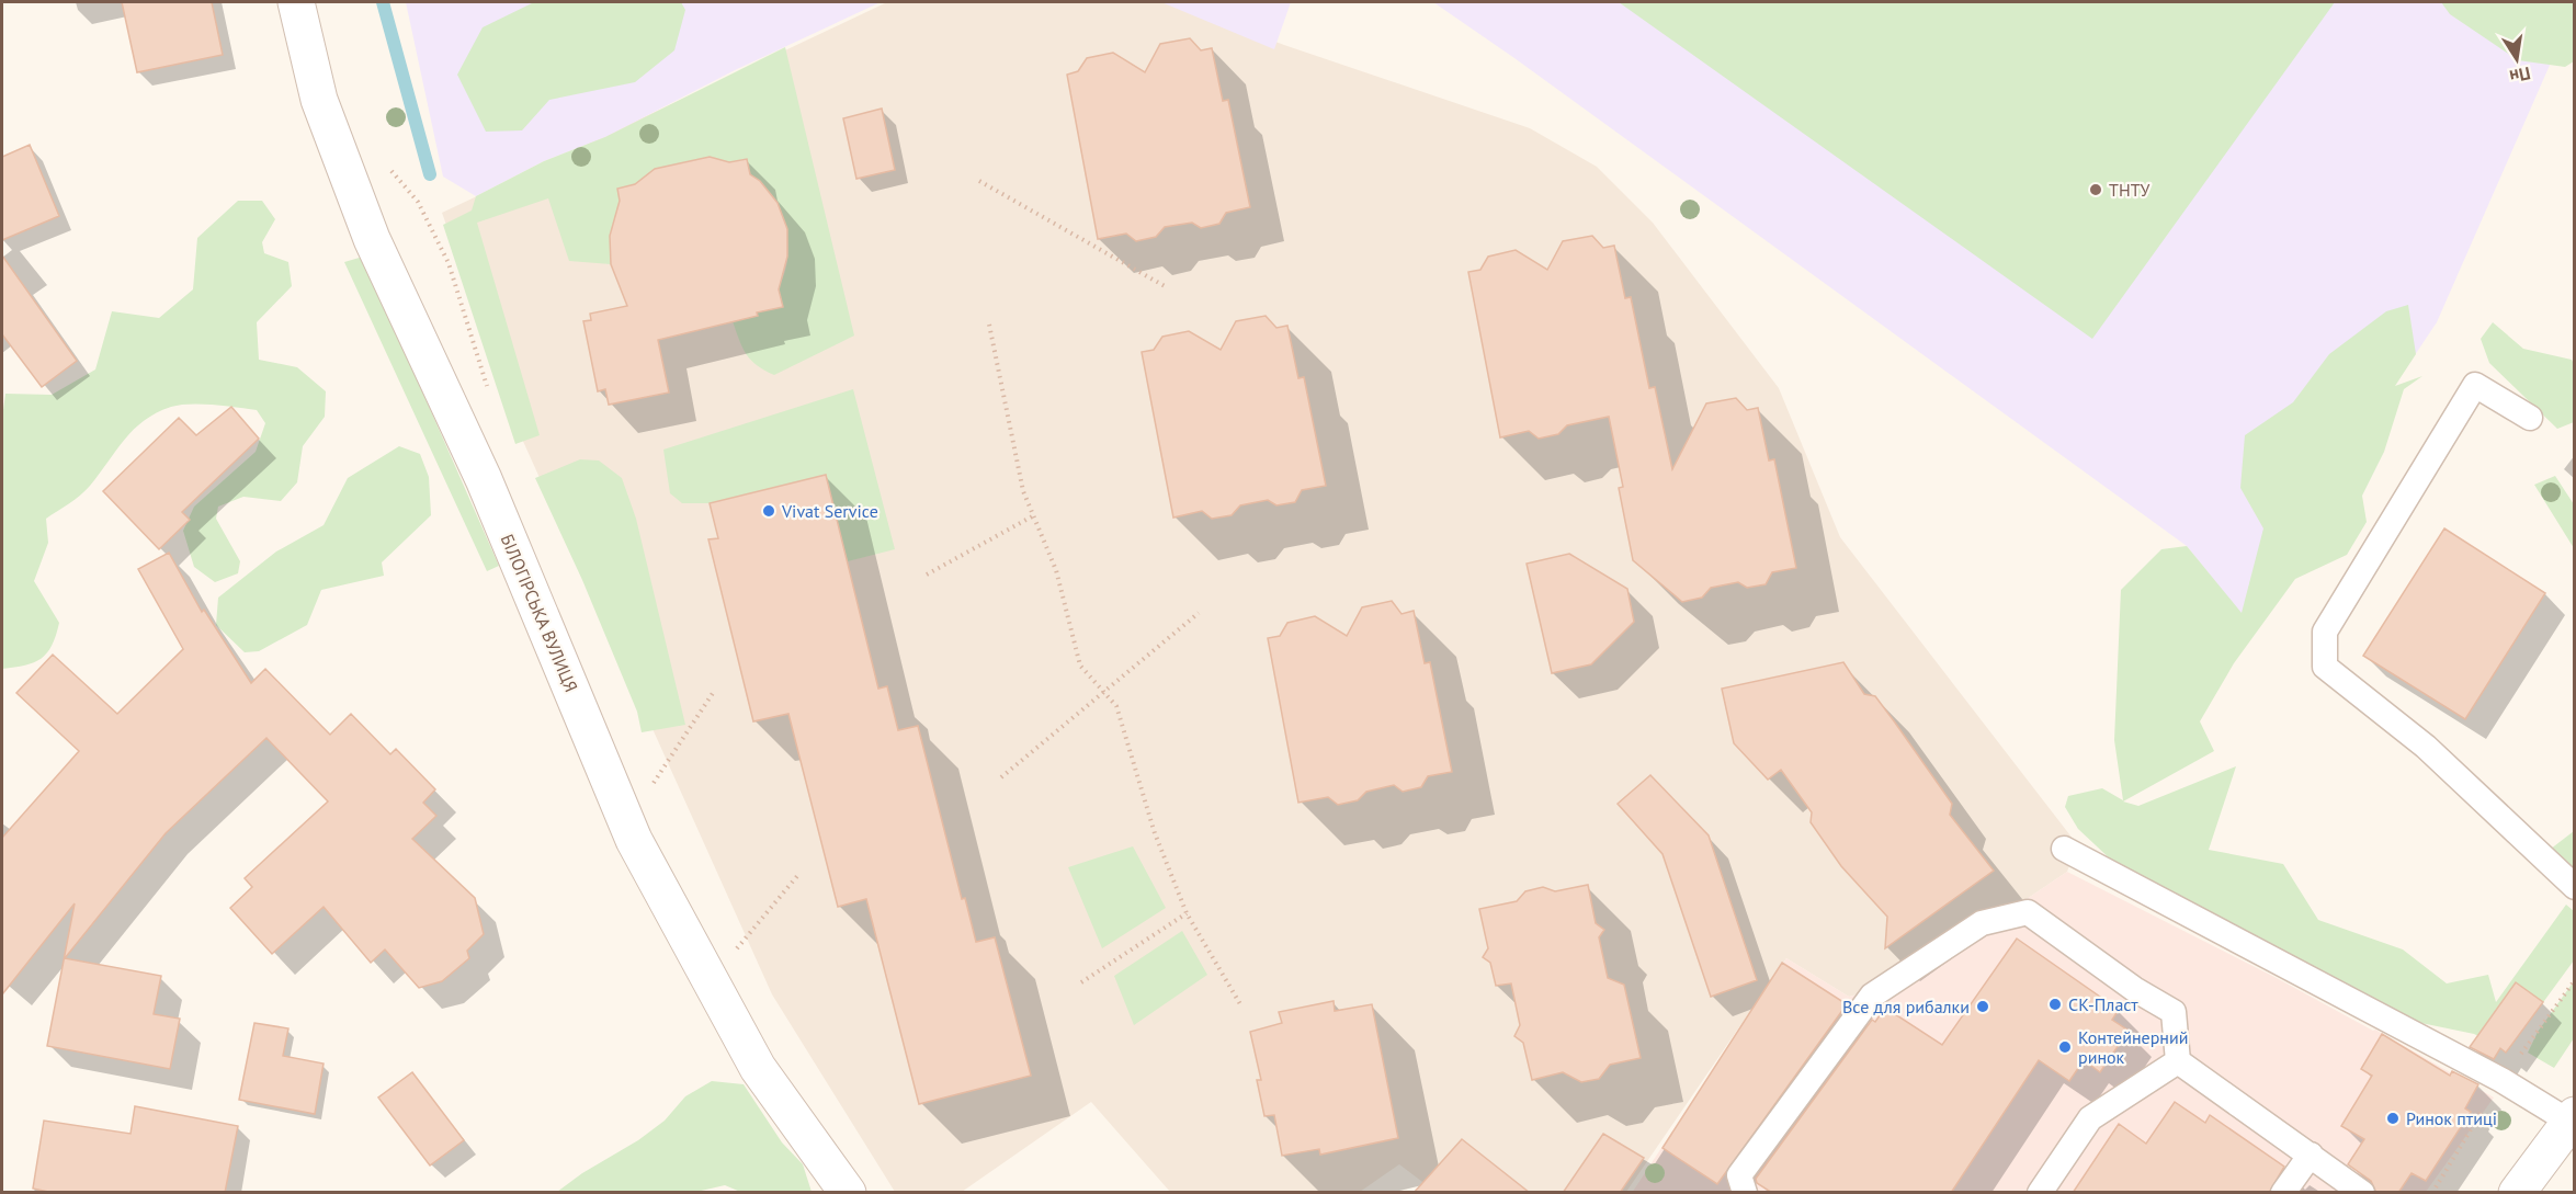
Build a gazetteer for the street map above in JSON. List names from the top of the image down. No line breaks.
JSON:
{"streets":{"street":["БІЛОГІРСЬКА ВУЛИЦЯ"]},"places":["ТНТУ","Vivat Service","СК-Пласт","Все для рибалки","Контейнерний ринок","Ринок птиці"],"north":"bottom"}
